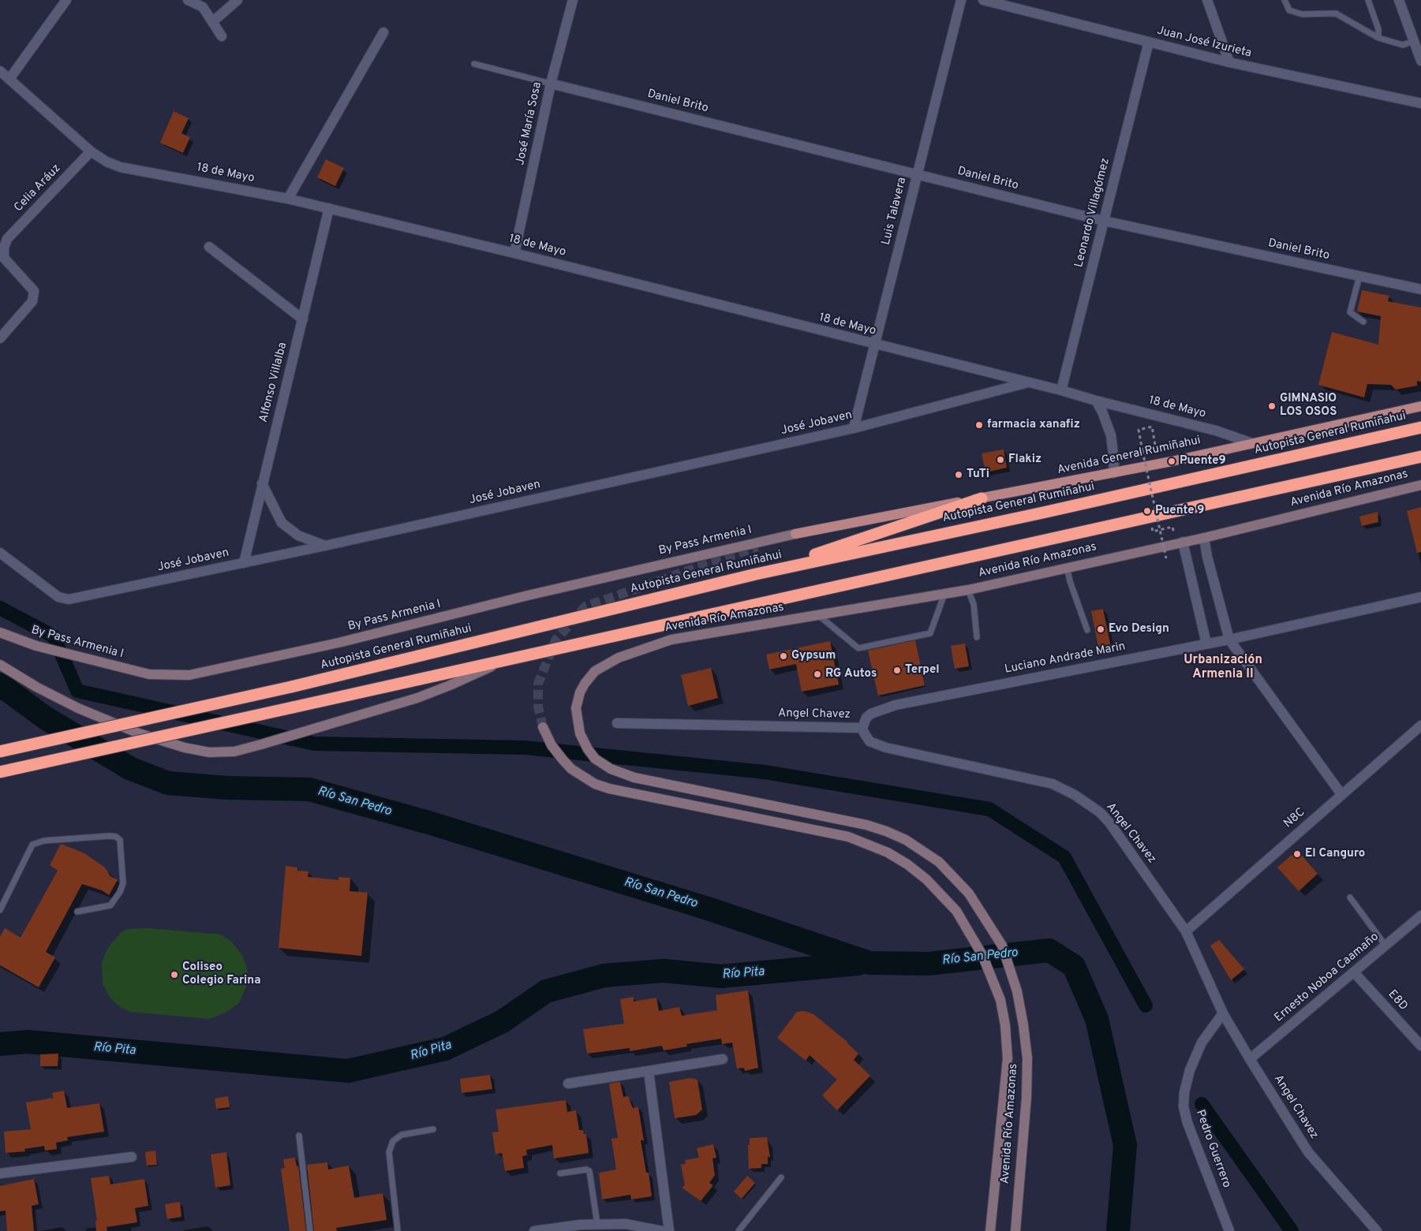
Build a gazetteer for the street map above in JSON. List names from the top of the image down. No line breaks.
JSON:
{"streets":{"highway":["Autopista General Rumiñahui"],"main road":["Avenida General Rumiñahui","Avenida Río Amazonas","By Pass Armenia I"],"street":["Juan José Izurieta","Daniel Brito","José María Sosa","18 de Mayo","Celia Aráuz","Luis Talavera","Leonardo Villagómez","Alfonso Villalba","José Jobaven","Luciano Andrade Marin","Angel Chavez","N8C","Ernesto Noboa Caamaño","E8D","Pedro Guerrero"]},"crossings":[["Juan José Izurieta","Leonardo Villagómez"],["Daniel Brito","José María Sosa"],["Daniel Brito","Luis Talavera"],["Daniel Brito","Leonardo Villagómez"],["José María Sosa","18 de Mayo"],["18 de Mayo","Celia Aráuz"],["18 de Mayo","Luis Talavera"],["18 de Mayo","Leonardo Villagómez"],["18 de Mayo","Alfonso Villalba"],["18 de Mayo","José Jobaven"],["18 de Mayo","Avenida General Rumiñahui"],["Luis Talavera","José Jobaven"],["Alfonso Villalba","José Jobaven"],["Avenida General Rumiñahui","By Pass Armenia I"],["Luciano Andrade Marin","Angel Chavez"],["Angel Chavez","N8C"],["Angel Chavez","Ernesto Noboa Caamaño"],["Angel Chavez","Pedro Guerrero"],["Ernesto Noboa Caamaño","E8D"]],"districts":["Urbanización Armenia II"],"water":["Río San Pedro","Río Pita"],"places":["GIMNASIO LOS OSOS","farmacia xanafiz","Flakiz","Puente9","TuTi","Puente 9","Evo Design","Gypsum","Terpel","RG Autos","El Canguro","Coliseo Colegio Farina"]}
